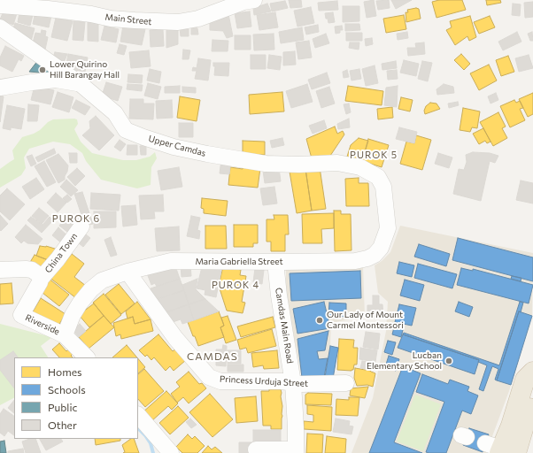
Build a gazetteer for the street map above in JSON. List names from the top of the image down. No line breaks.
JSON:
{"streets":{"street":["Main Street","Upper Camdas","China Town","Maria Gabriella Street","Riverside","Camdas Main Road","Princess Urduja Street"]},"crossings":[["Upper Camdas","Maria Gabriella Street"],["China Town","Riverside"],["Maria Gabriella Street","Riverside"],["Maria Gabriella Street","Camdas Main Road"],["Maria Gabriella Street","Princess Urduja Street"],["Camdas Main Road","Princess Urduja Street"]],"districts":["PUROK 5","PUROK 6","PUROK 4","CAMDAS"],"places":["Lower Quirino Hill Barangay Hall","Our Lady of Mount Carmel Montessori","Lucban Elementary School"],"legend":["Homes","Schools","Public","Other"]}
